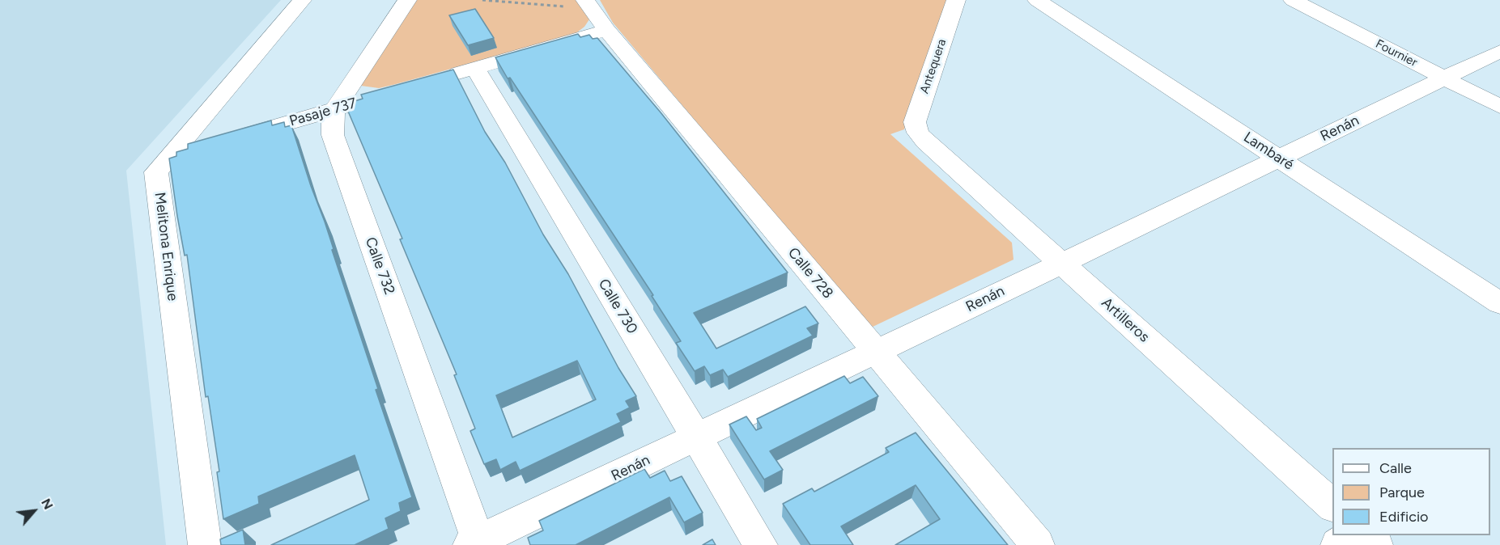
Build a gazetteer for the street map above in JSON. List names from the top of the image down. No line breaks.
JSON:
{"streets":{"street":["Fournier","Antequera","Pasaje 737","Renán","Lambaré","Melitona Enrique","Calle 732","Calle 728","Calle 730","Artilleros"]},"crossings":[["Fournier","Renán"],["Antequera","Artilleros"],["Pasaje 737","Calle 732"],["Renán","Lambaré"],["Renán","Calle 732"],["Renán","Calle 728"],["Renán","Calle 730"],["Renán","Artilleros"]],"legend":["Calle","Parque","Edificio"],"north":"top right"}
